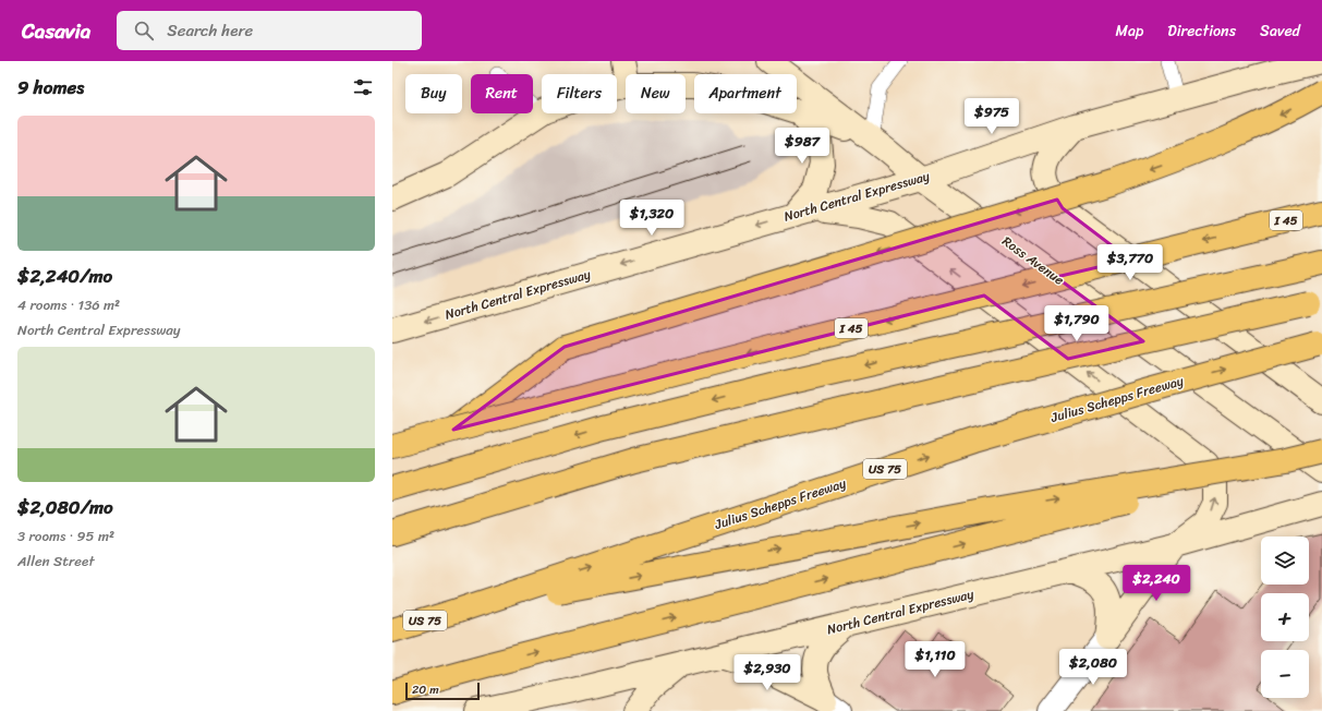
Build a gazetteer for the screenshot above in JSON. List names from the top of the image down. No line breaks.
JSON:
{"streets":{"highway":["I 45","Julius Schepps Freeway","US 75"],"main road":["North Central Expressway","Ross Avenue"]},"crossings":[["North Central Expressway","Ross Avenue"]],"scale_bar":"20 m","page":{"header":"Casavia","search":"Search here","nav":["Map","Directions","Saved"],"heading":"9 homes","chip":["Buy","Rent","Filters","New","Apartment"],"price":["$975","$987","$1,320","$3,770","$1,790","$2,240","$1,110","$2,080","$2,930"],"list":[{"name":"$2,240/mo","note":"4 rooms · 136 m² · North Central Expressway"},{"name":"$2,080/mo","note":"3 rooms · 95 m² · Allen Street"}],"map_buttons":["+","−"],"scale":"20 m"}}
